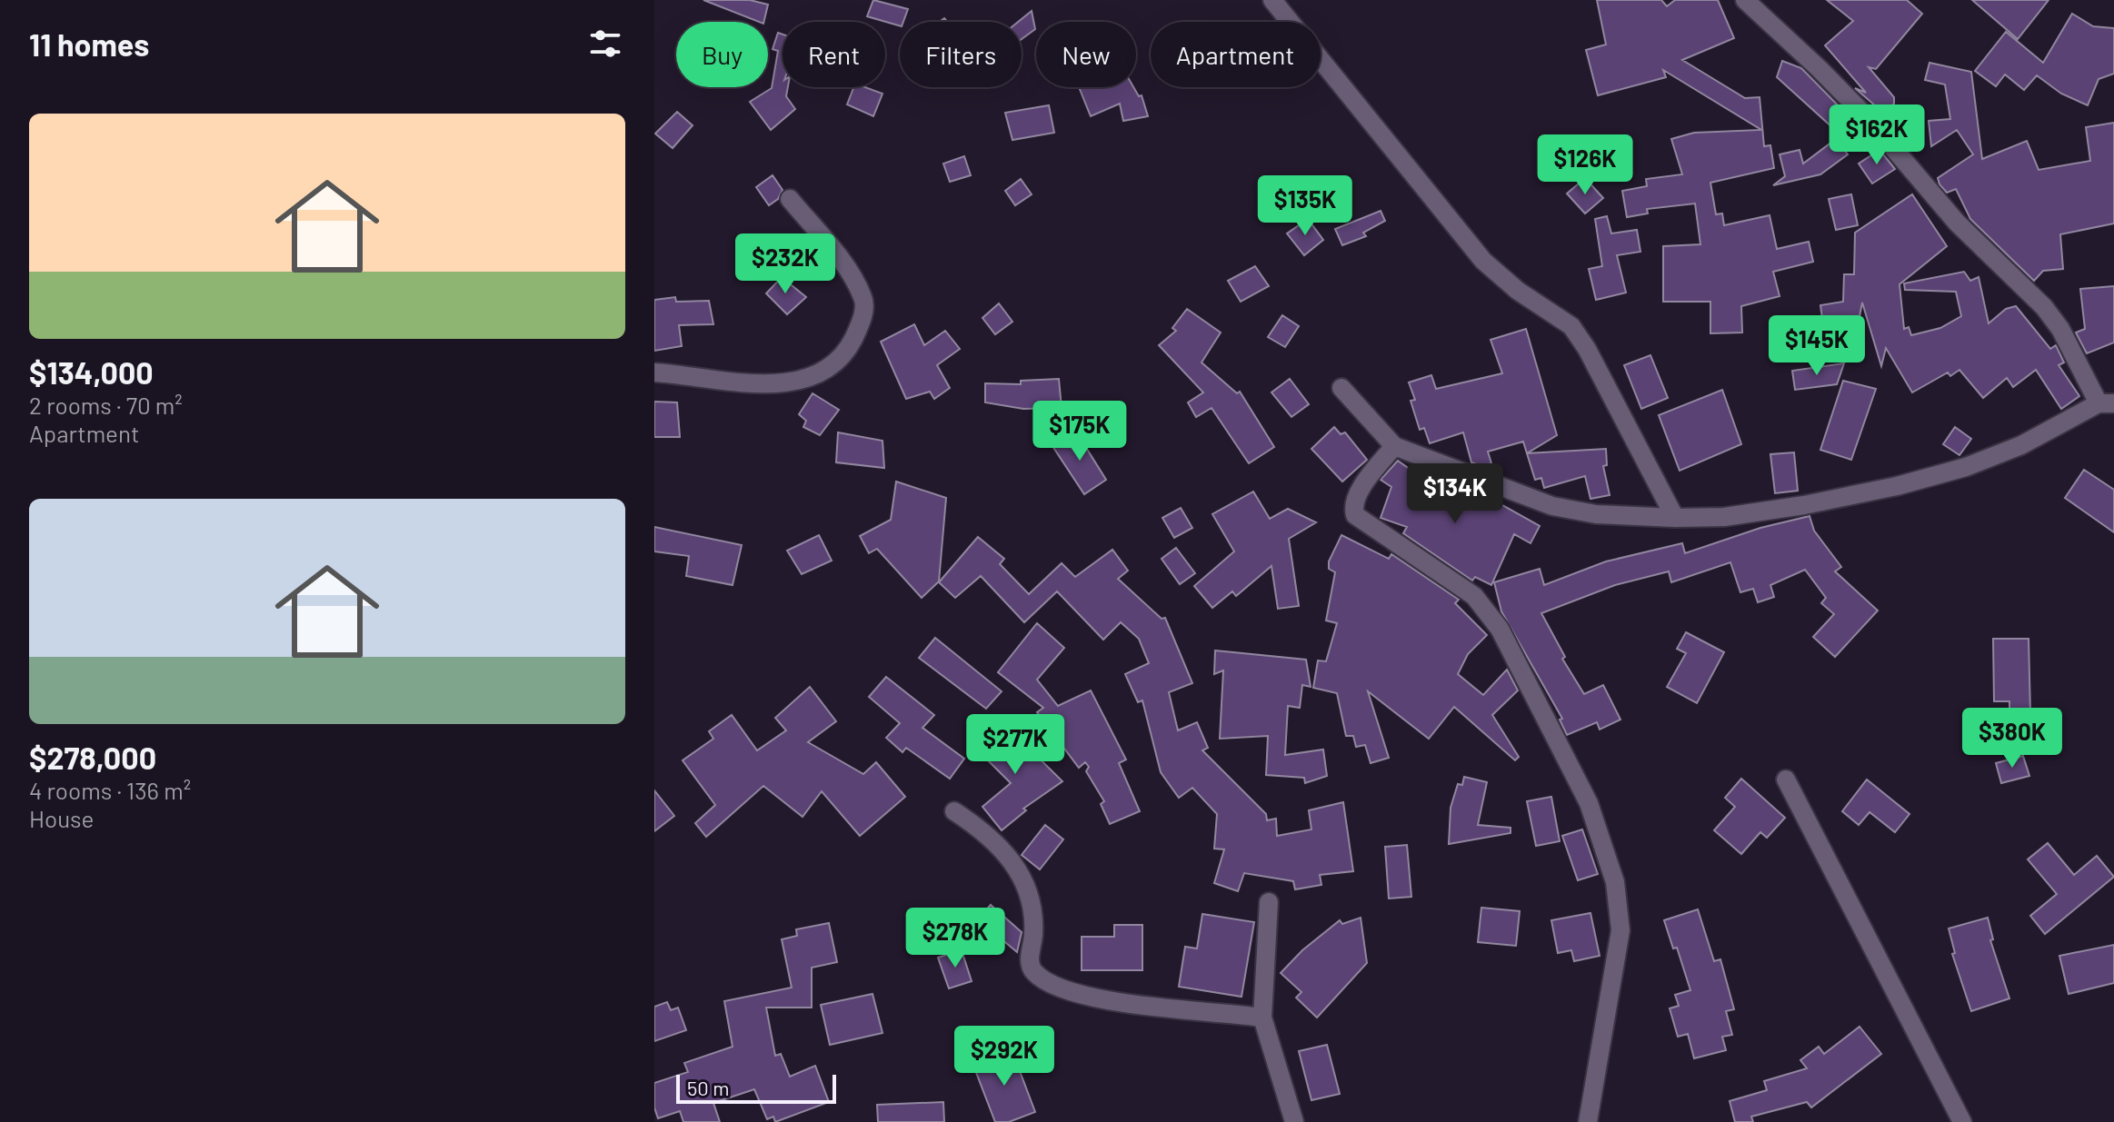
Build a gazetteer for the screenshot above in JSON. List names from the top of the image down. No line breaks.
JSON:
{"scale_bar":"50 m","page":{"heading":"11 homes","chip":["Buy","Rent","Filters","New","Apartment"],"list":[{"name":"$134,000","note":"2 rooms · 70 m² · Apartment"},{"name":"$278,000","note":"4 rooms · 136 m² · House"}],"price":["$162K","$126K","$135K","$232K","$145K","$175K","$134K","$380K","$277K","$278K","$292K"],"scale":"50 m"}}
